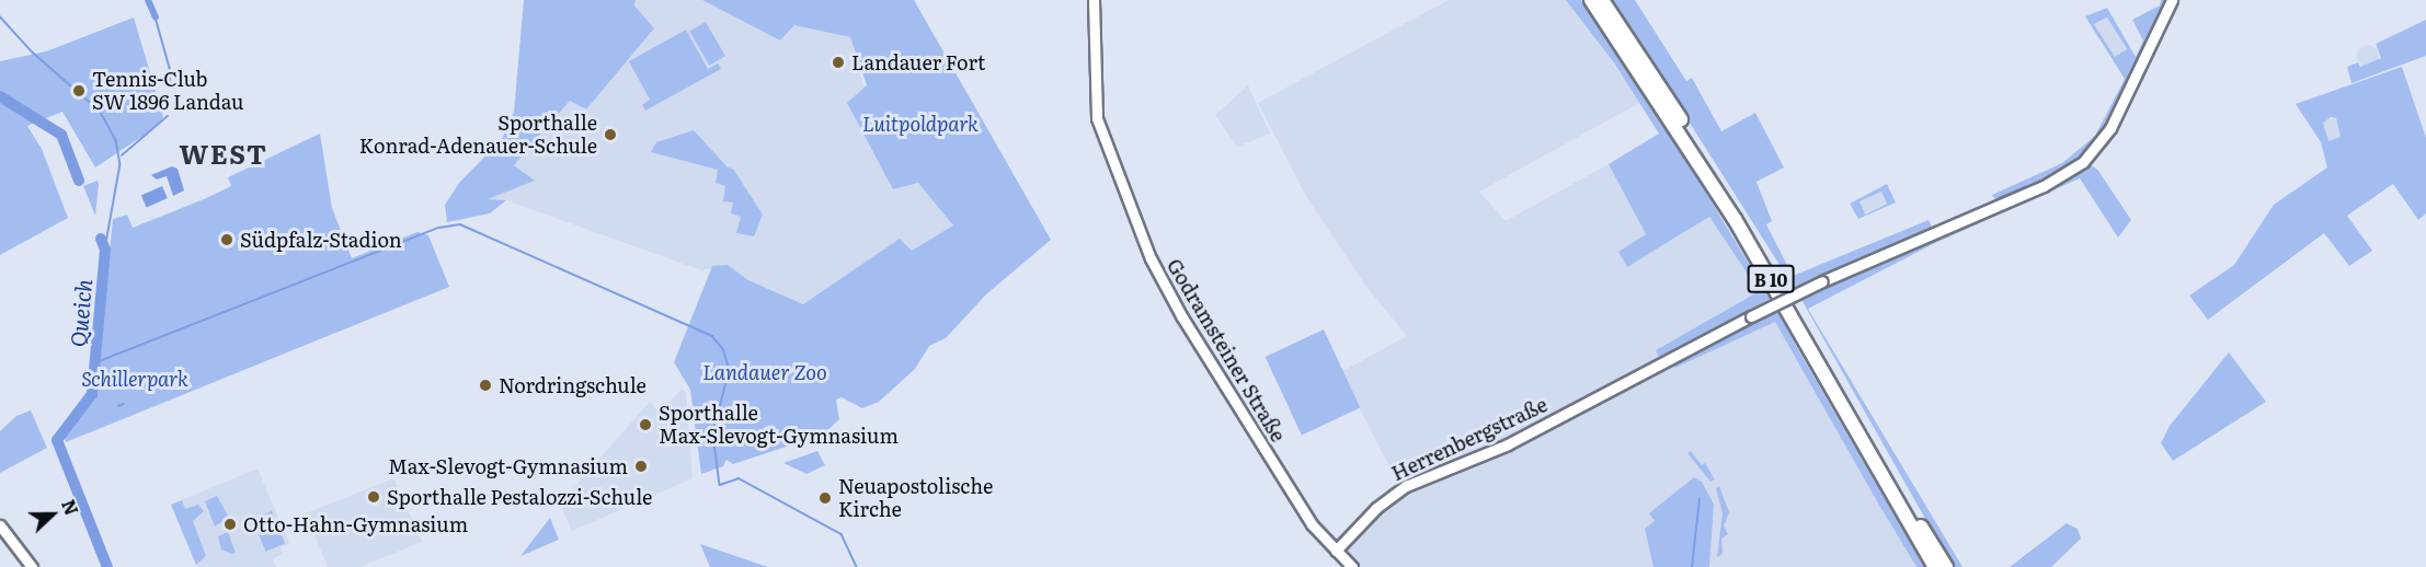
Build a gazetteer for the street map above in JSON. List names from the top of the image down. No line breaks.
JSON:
{"streets":{"highway":["B 10"],"main road":["Godramsteiner Straße","Herrenbergstraße"]},"crossings":[["Godramsteiner Straße","Herrenbergstraße"]],"districts":["WEST"],"water":["Queich"],"parks":["Luitpoldpark","Landauer Zoo","Schillerpark"],"places":["Landauer Fort","Tennis-Club SW 1896 Landau","Sporthalle Konrad-Adenauer-Schule","Südpfalz-Stadion","Nordringschule","Sporthalle Max-Slevogt-Gymnasium","Max-Slevogt-Gymnasium","Sporthalle Pestalozzi-Schule","Neuapostolische Kirche","Otto-Hahn-Gymnasium"],"north":"right"}
